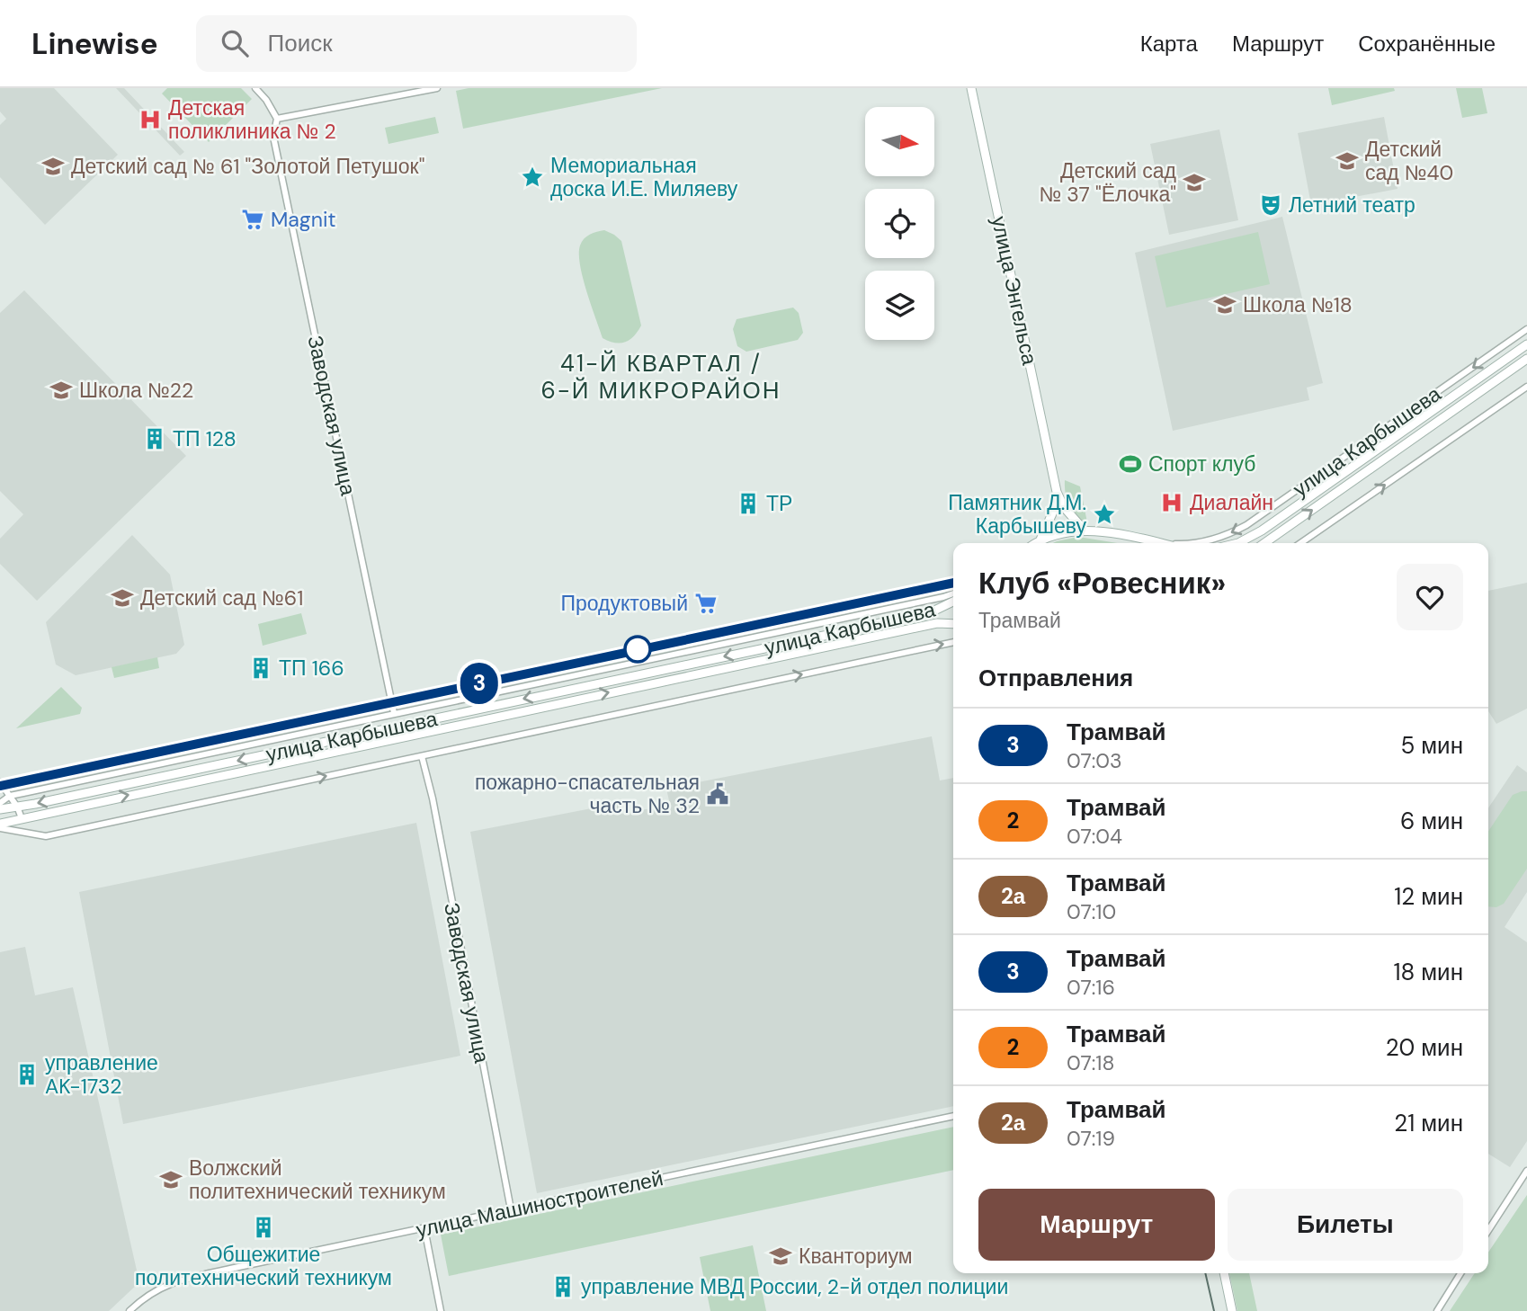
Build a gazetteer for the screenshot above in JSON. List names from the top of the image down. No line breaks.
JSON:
{"streets":{"street":["улица Энгельса","Заводская улица","улица Карбышева","улица Машиностроителей"]},"crossings":[["улица Энгельса","улица Карбышева"],["Заводская улица","улица Карбышева"],["Заводская улица","улица Машиностроителей"]],"districts":["41-Й КВАРТАЛ / 6-Й МИКРОРАЙОН"],"places":{"hospital":["Детская поликлиника № 2","Диалайн"],"school or university":["Детский сад №40","Детский сад № 61 \"Золотой Петушок\"","Детский сад № 37 \"Ёлочка\"","Школа №18","Школа №22","Детский сад №61","Волжский политехнический техникум","Кванториум"],"place":["Мемориальная доска И.Е. Миляеву","Памятник Д.М. Карбышеву"],"theatre":["Летний театр"],"supermarket":["Magnit","Продуктовый"],"building":["ТП 128","ТР","ТП 166","управление AK-1732","Общежитие политехнический техникум","управление МВД России, 2-й отдел полиции"],"sports":["Спорт клуб"],"public building":["пожарно-спасательная часть № 32"]},"lines":["tram line 3"],"north":"right","page":{"header":"Linewise","search":"Поиск","nav":["Карта","Маршрут","Сохранённые"],"on_map":"3","heading":[["Клуб «Ровесник»","Трамвай"],"Отправления"],"list":[{"mark":"3","name":"Трамвай","note":"07:03","value":"5 мин"},{"mark":"2","name":"Трамвай","note":"07:04","value":"6 мин"},{"mark":"2а","name":"Трамвай","note":"07:10","value":"12 мин"},{"mark":"3","name":"Трамвай","note":"07:16","value":"18 мин"},{"mark":"2","name":"Трамвай","note":"07:18","value":"20 мин"},{"mark":"2а","name":"Трамвай","note":"07:19","value":"21 мин"}],"buttons":["Маршрут","Билеты"]}}
